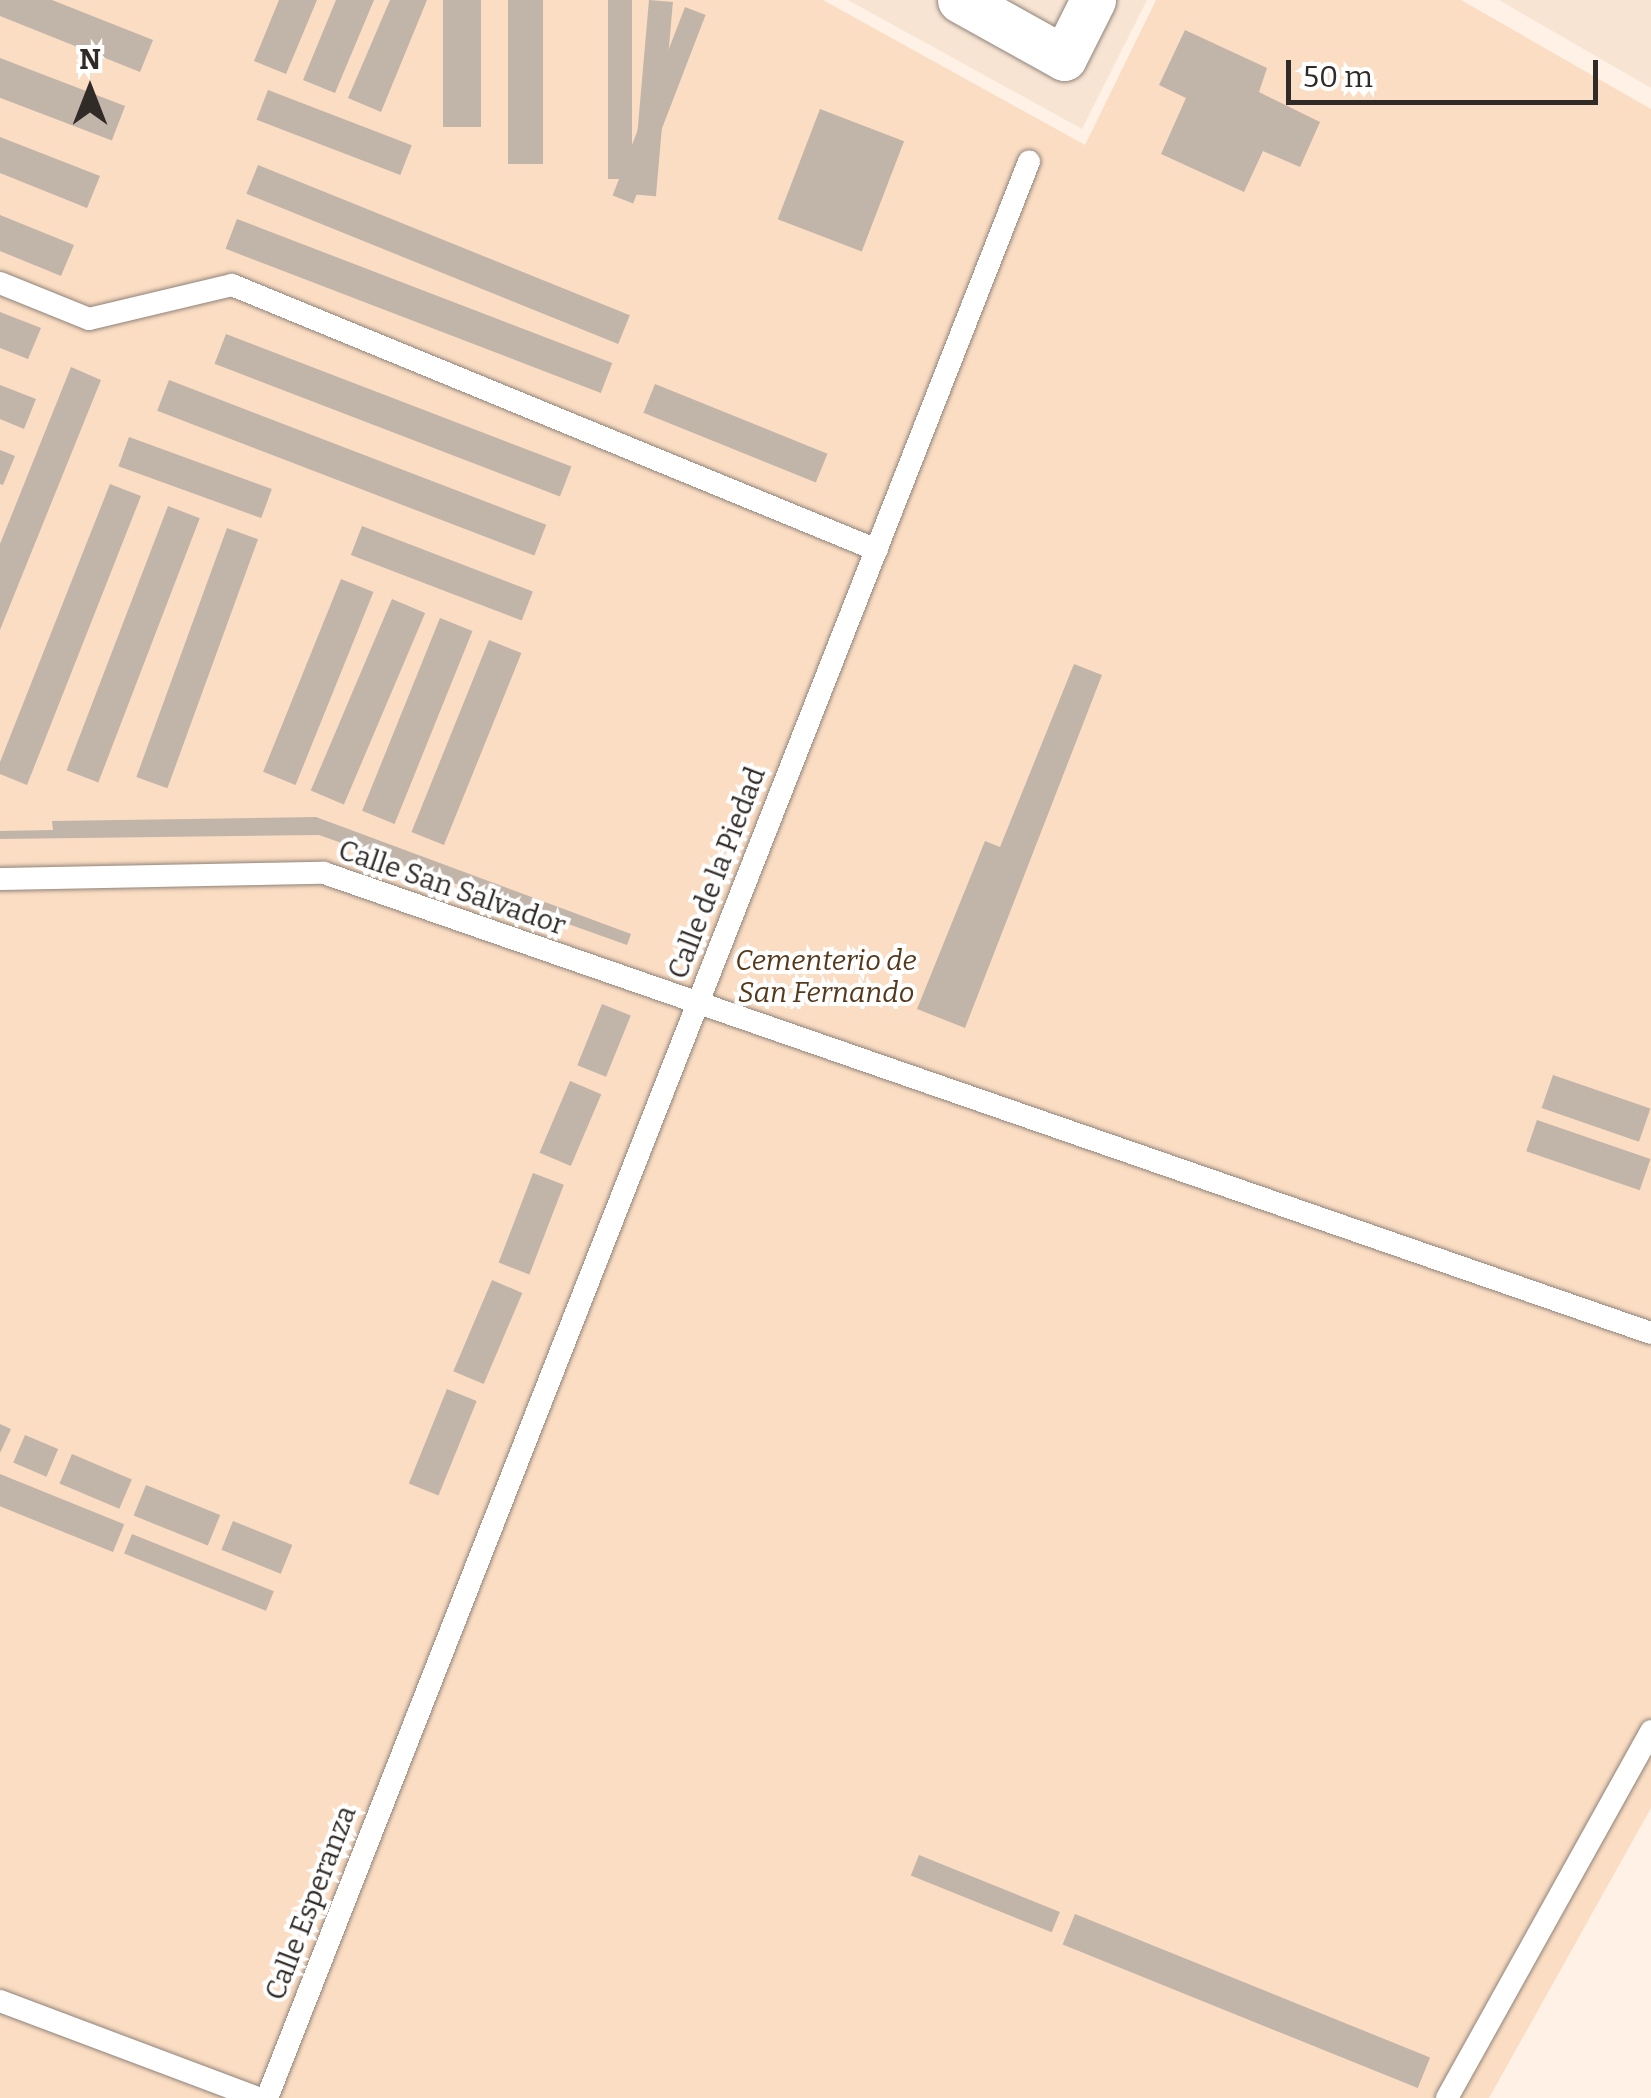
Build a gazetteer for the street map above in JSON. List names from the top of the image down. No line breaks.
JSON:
{"streets":{"lane":["Calle de la Piedad","Calle San Salvador","Calle Esperanza"]},"crossings":[["Calle de la Piedad","Calle San Salvador"],["Calle de la Piedad","Calle Esperanza"]],"parks":["Cementerio de San Fernando"],"scale_bar":"50 m","north":"top"}
